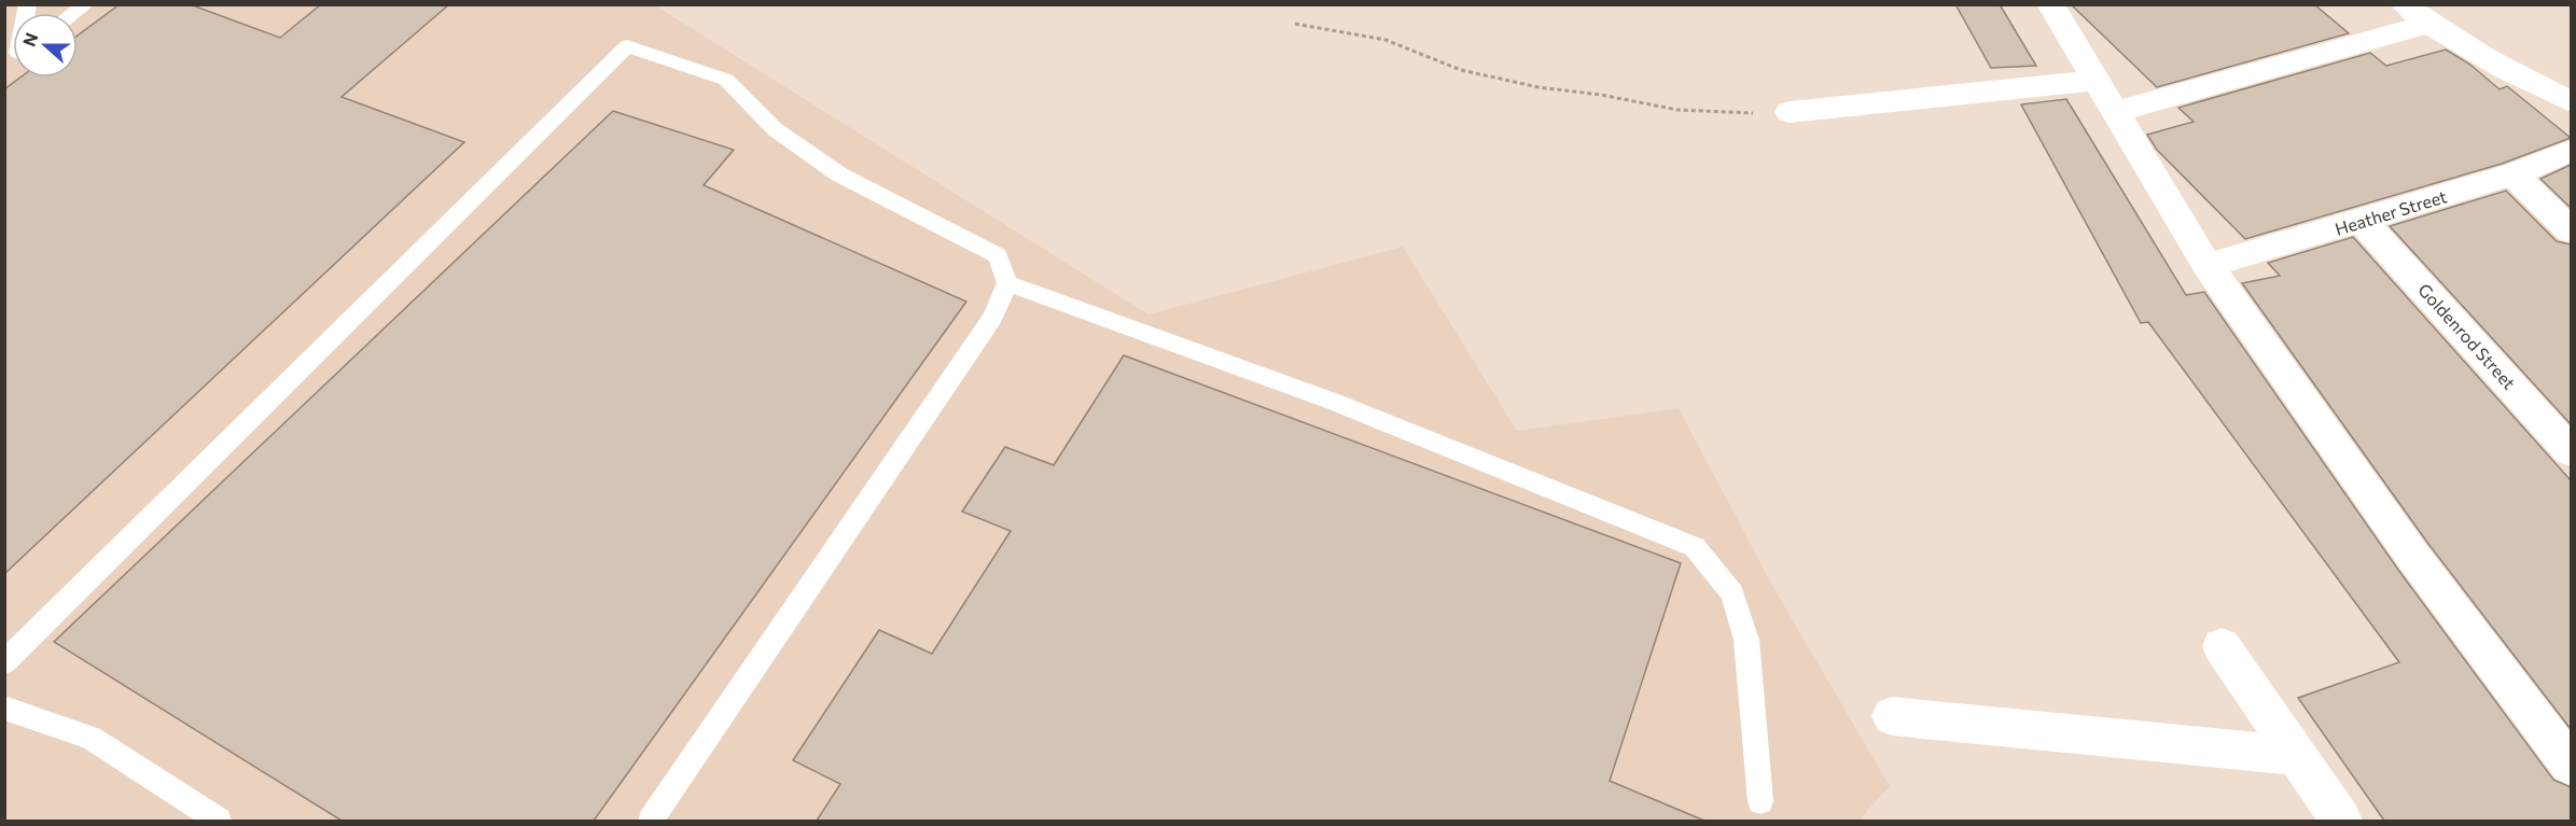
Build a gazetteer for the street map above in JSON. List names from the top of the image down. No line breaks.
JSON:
{"streets":{"street":["Heather Street","Goldenrod Street"]},"crossings":[["Heather Street","Goldenrod Street"]],"north":"left"}
